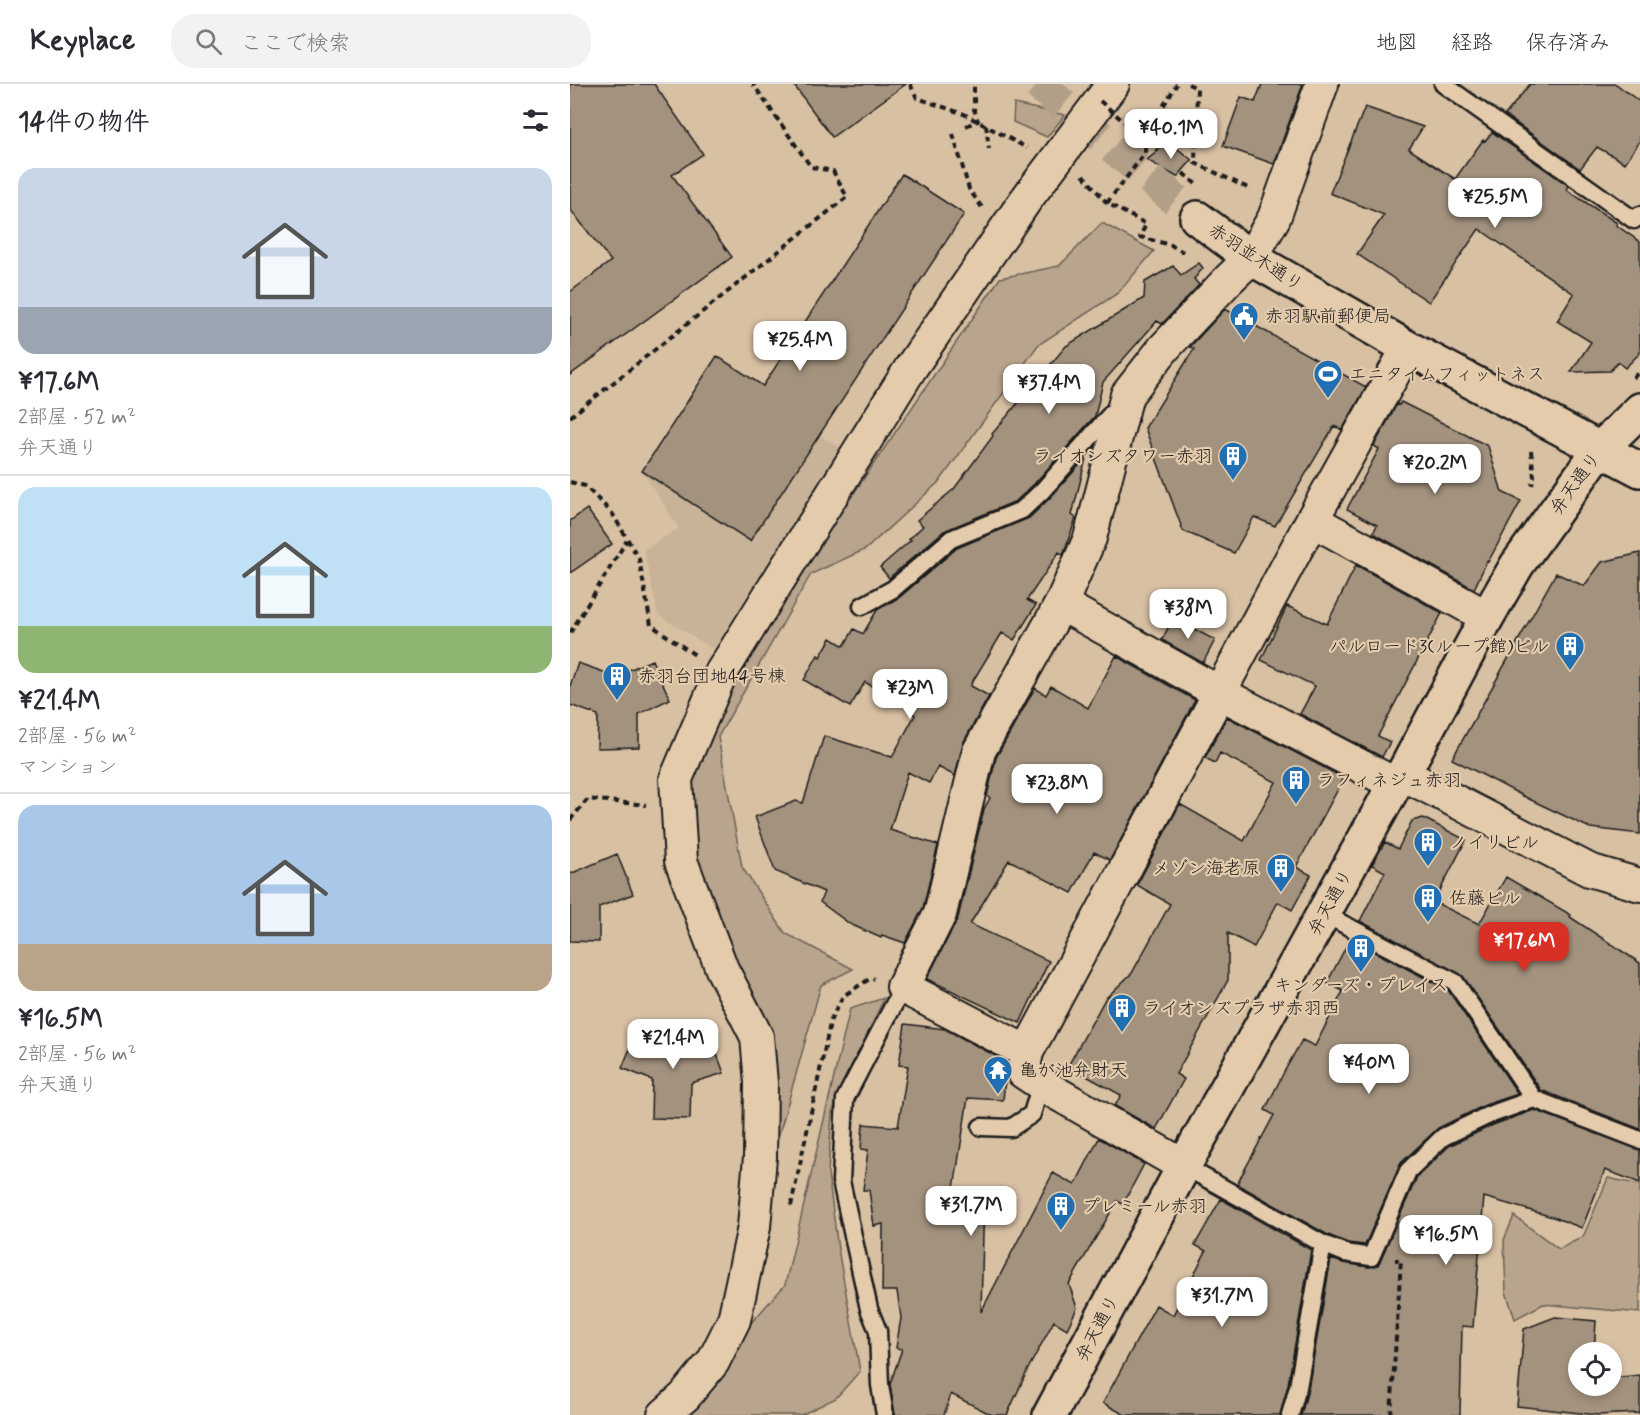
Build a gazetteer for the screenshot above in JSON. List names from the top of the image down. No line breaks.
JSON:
{"streets":{"street":["赤羽並木通り","弁天通り"]},"crossings":[["赤羽並木通り","弁天通り"]],"places":{"public building":["赤羽駅前郵便局"],"sports":["エニタイムフィットネス"],"building":["ライオンズタワー赤羽","パルロード3(ループ館)ビル","赤羽台団地44号棟","ラフィネジュ赤羽","ノイリビル","メゾン海老原","佐藤ビル","キンダーズ・プレイス","ライオンズプラザ赤羽西","プレミール赤羽"],"temple":["亀が池弁財天"]},"page":{"header":"Keyplace","search":"ここで検索","nav":["地図","経路","保存済み"],"heading":"14件の物件","price":["¥40.1M","¥25.5M","¥25.4M","¥37.4M","¥20.2M","¥38M","¥23M","¥23.8M","¥17.6M","¥21.4M","¥40M","¥31.7M","¥16.5M","¥31.7M"],"list":[{"name":"¥17.6M","note":"2部屋 · 52 m² · 弁天通り"},{"name":"¥21.4M","note":"2部屋 · 56 m² · マンション"},{"name":"¥16.5M","note":"2部屋 · 56 m² · 弁天通り"}]}}
